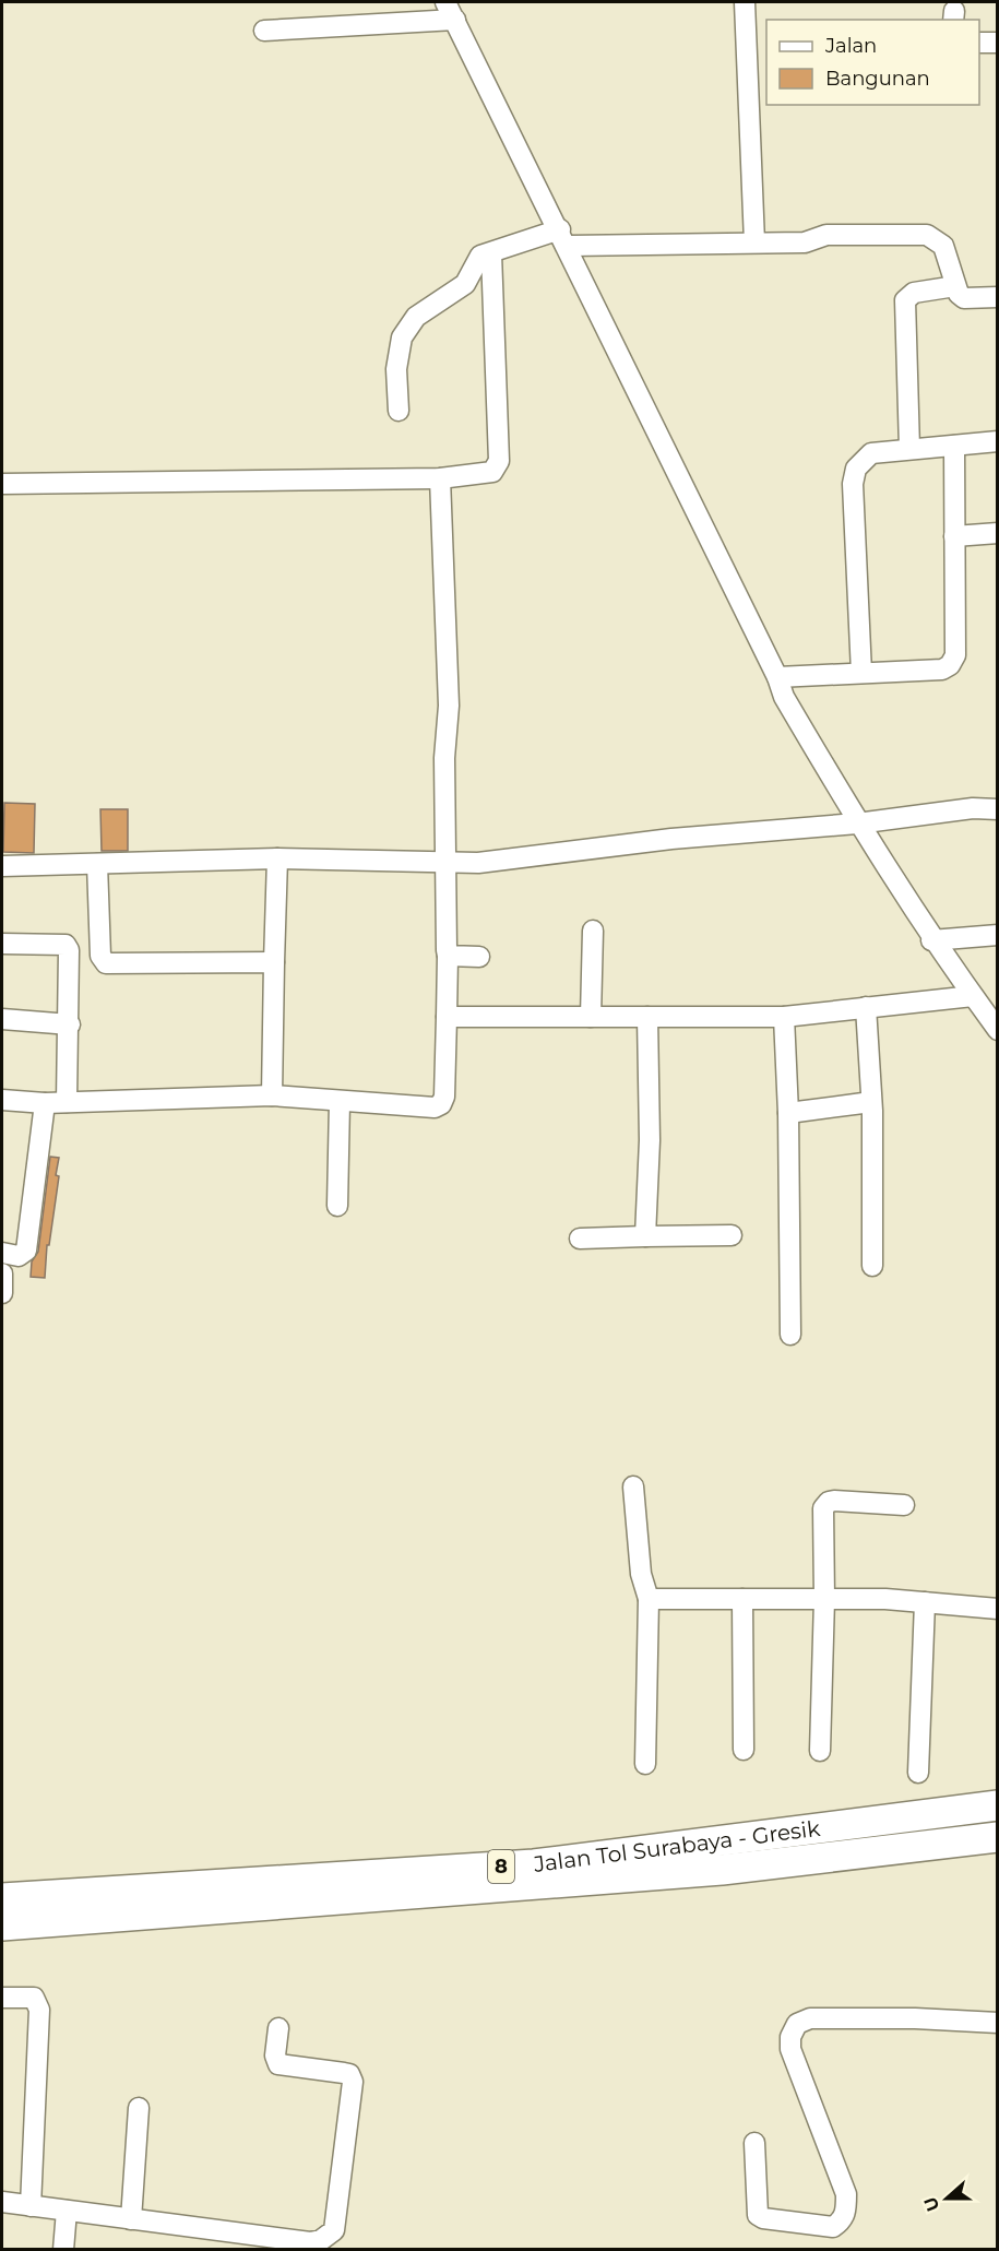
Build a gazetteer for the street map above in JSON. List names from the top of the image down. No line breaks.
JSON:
{"streets":{"highway":["Jalan Tol Surabaya - Gresik","8"]},"legend":["Jalan","Bangunan"],"north":"left"}
